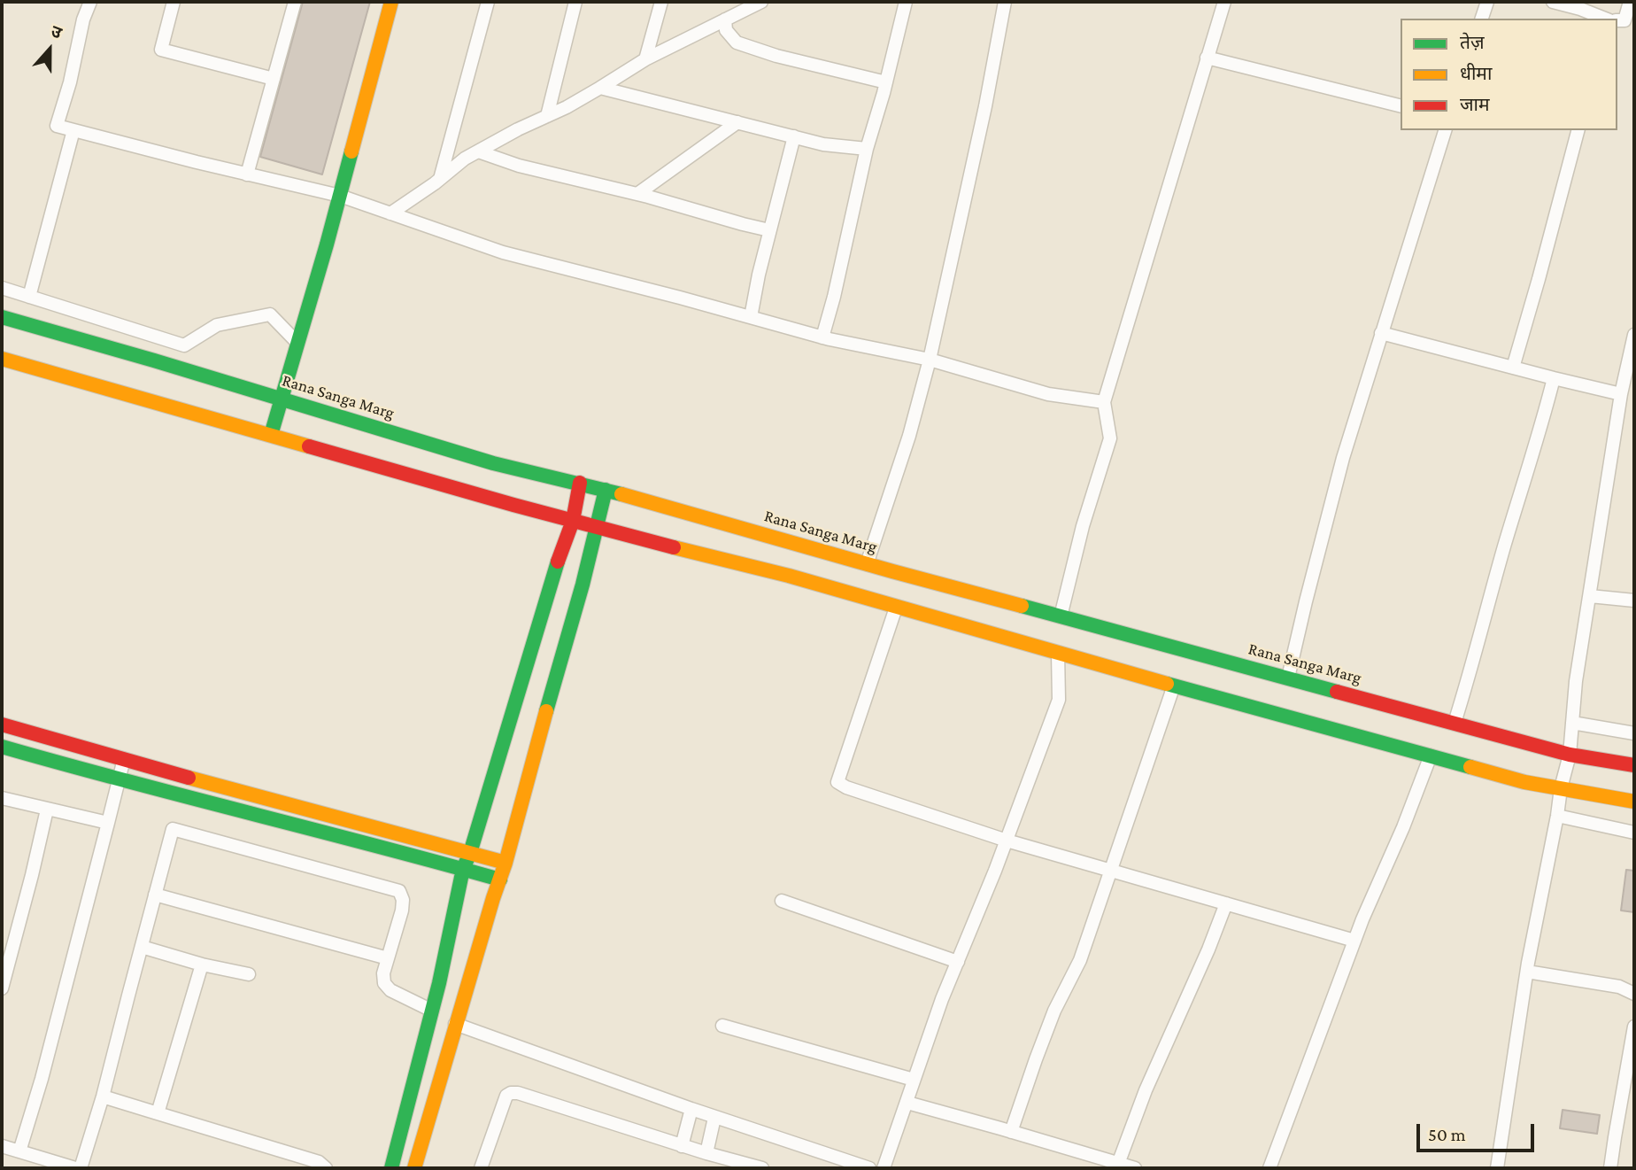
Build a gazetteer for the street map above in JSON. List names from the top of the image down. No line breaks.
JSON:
{"streets":{"main road":["Rana Sanga Marg"]},"legend":["तेज़","धीमा","जाम"],"scale_bar":"50 m","north":"top"}
